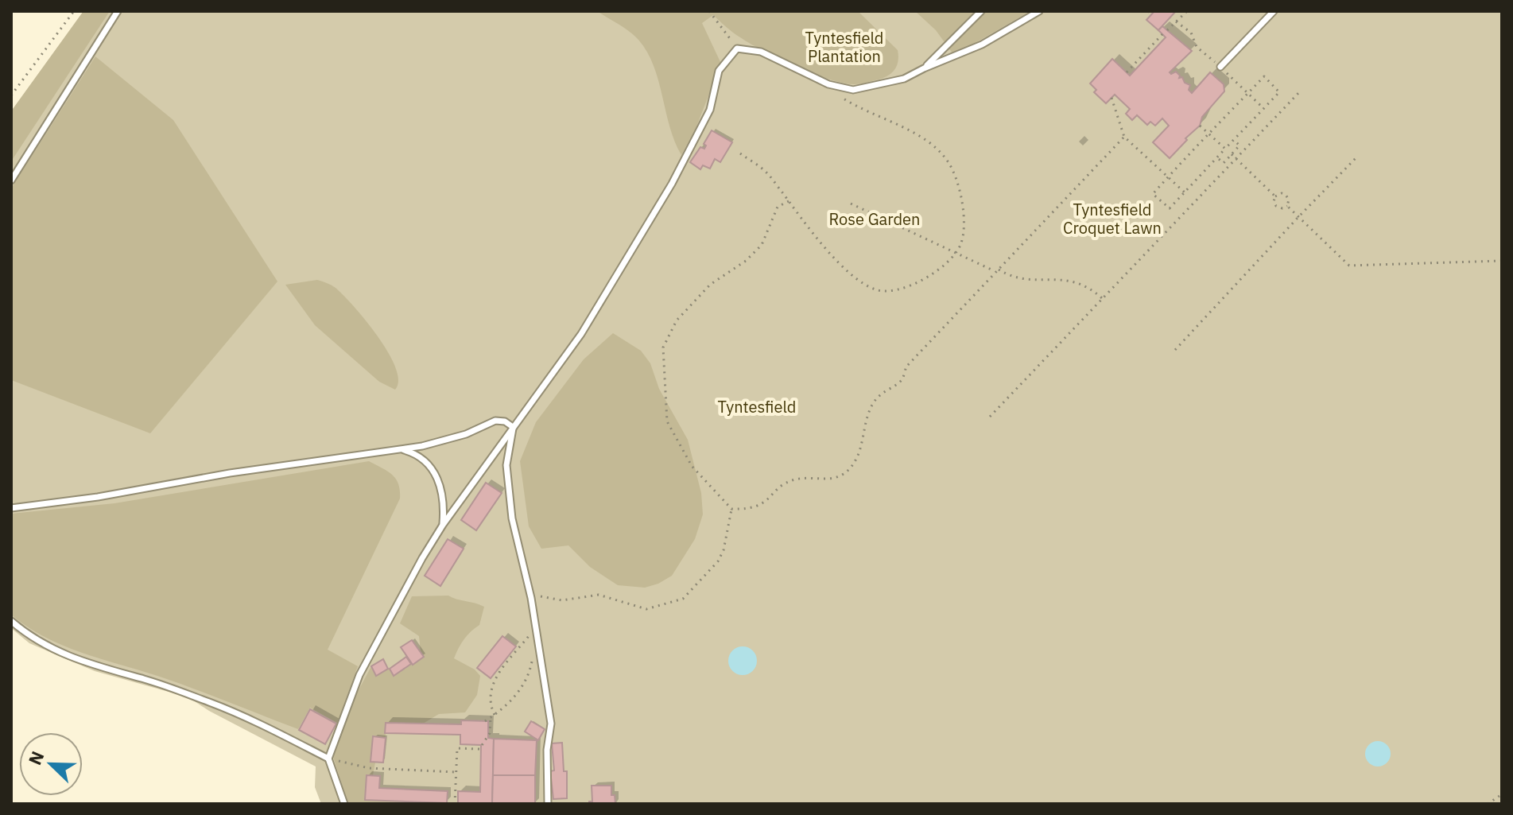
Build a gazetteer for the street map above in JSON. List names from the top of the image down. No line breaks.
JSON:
{"parks":["Tyntesfield Plantation","Tyntesfield Croquet Lawn","Rose Garden","Tyntesfield"],"north":"top left"}
